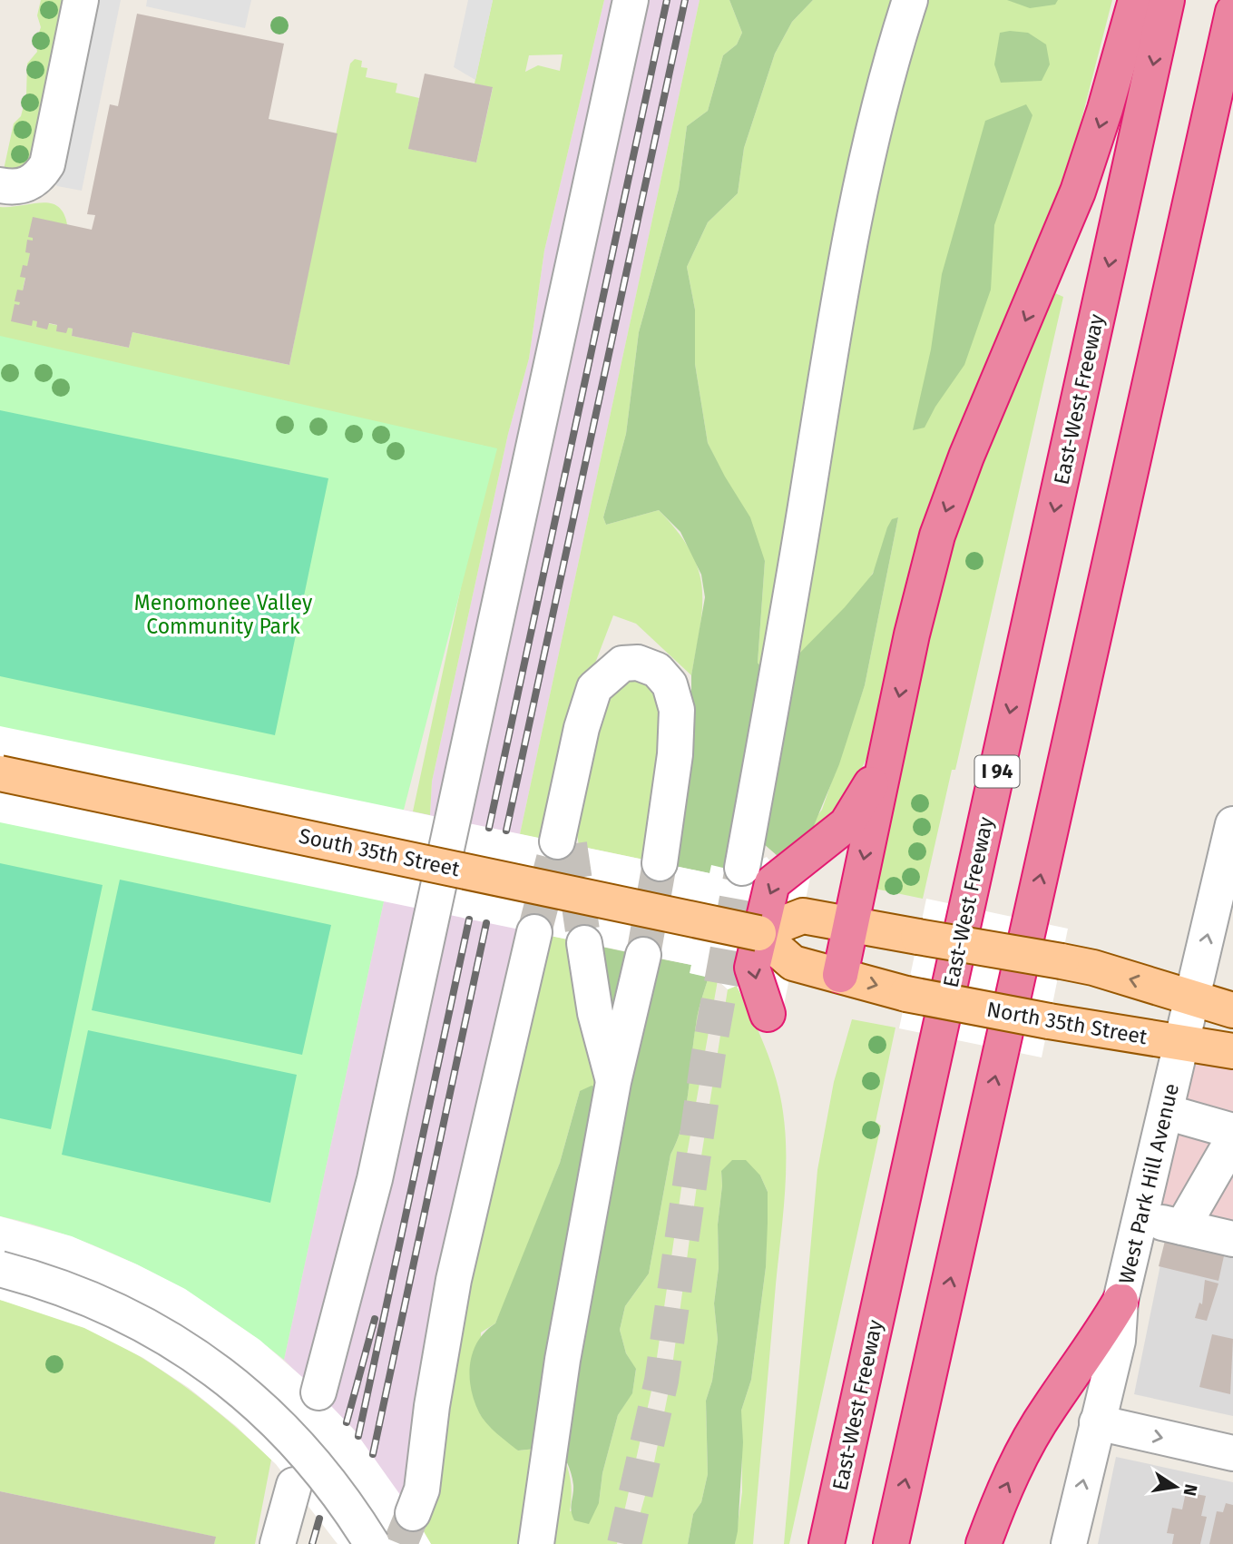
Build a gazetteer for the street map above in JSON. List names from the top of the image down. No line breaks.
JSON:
{"streets":{"highway":["East-West Freeway","I 94"],"main road":["South 35th Street","North 35th Street"],"street":["West Park Hill Avenue"]},"crossings":[["South 35th Street","North 35th Street"],["North 35th Street","West Park Hill Avenue"]],"one_way":["West Park Hill Avenue"],"parks":["Menomonee Valley Community Park"],"north":"right"}
